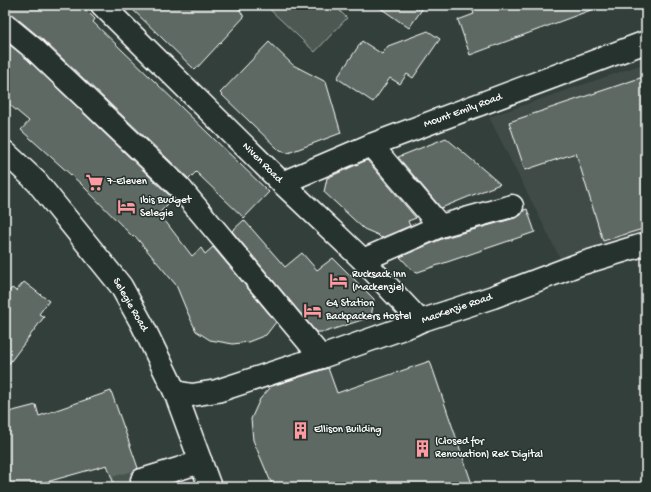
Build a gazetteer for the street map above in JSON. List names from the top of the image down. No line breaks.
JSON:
{"streets":{"street":["Mount Emily Road","Niven Road","Selegie Road","MacKenzie Road"]},"crossings":[["Mount Emily Road","Niven Road"],["Niven Road","MacKenzie Road"],["Selegie Road","MacKenzie Road"]],"places":{"supermarket":["7-Eleven"],"hotel":["Ibis Budget Selegie","Rucksack Inn (Mackenzie)","G4 Station Backpackers Hostel"],"building":["Ellison Building","(Closed for Renovation) Rex Digital"]}}
